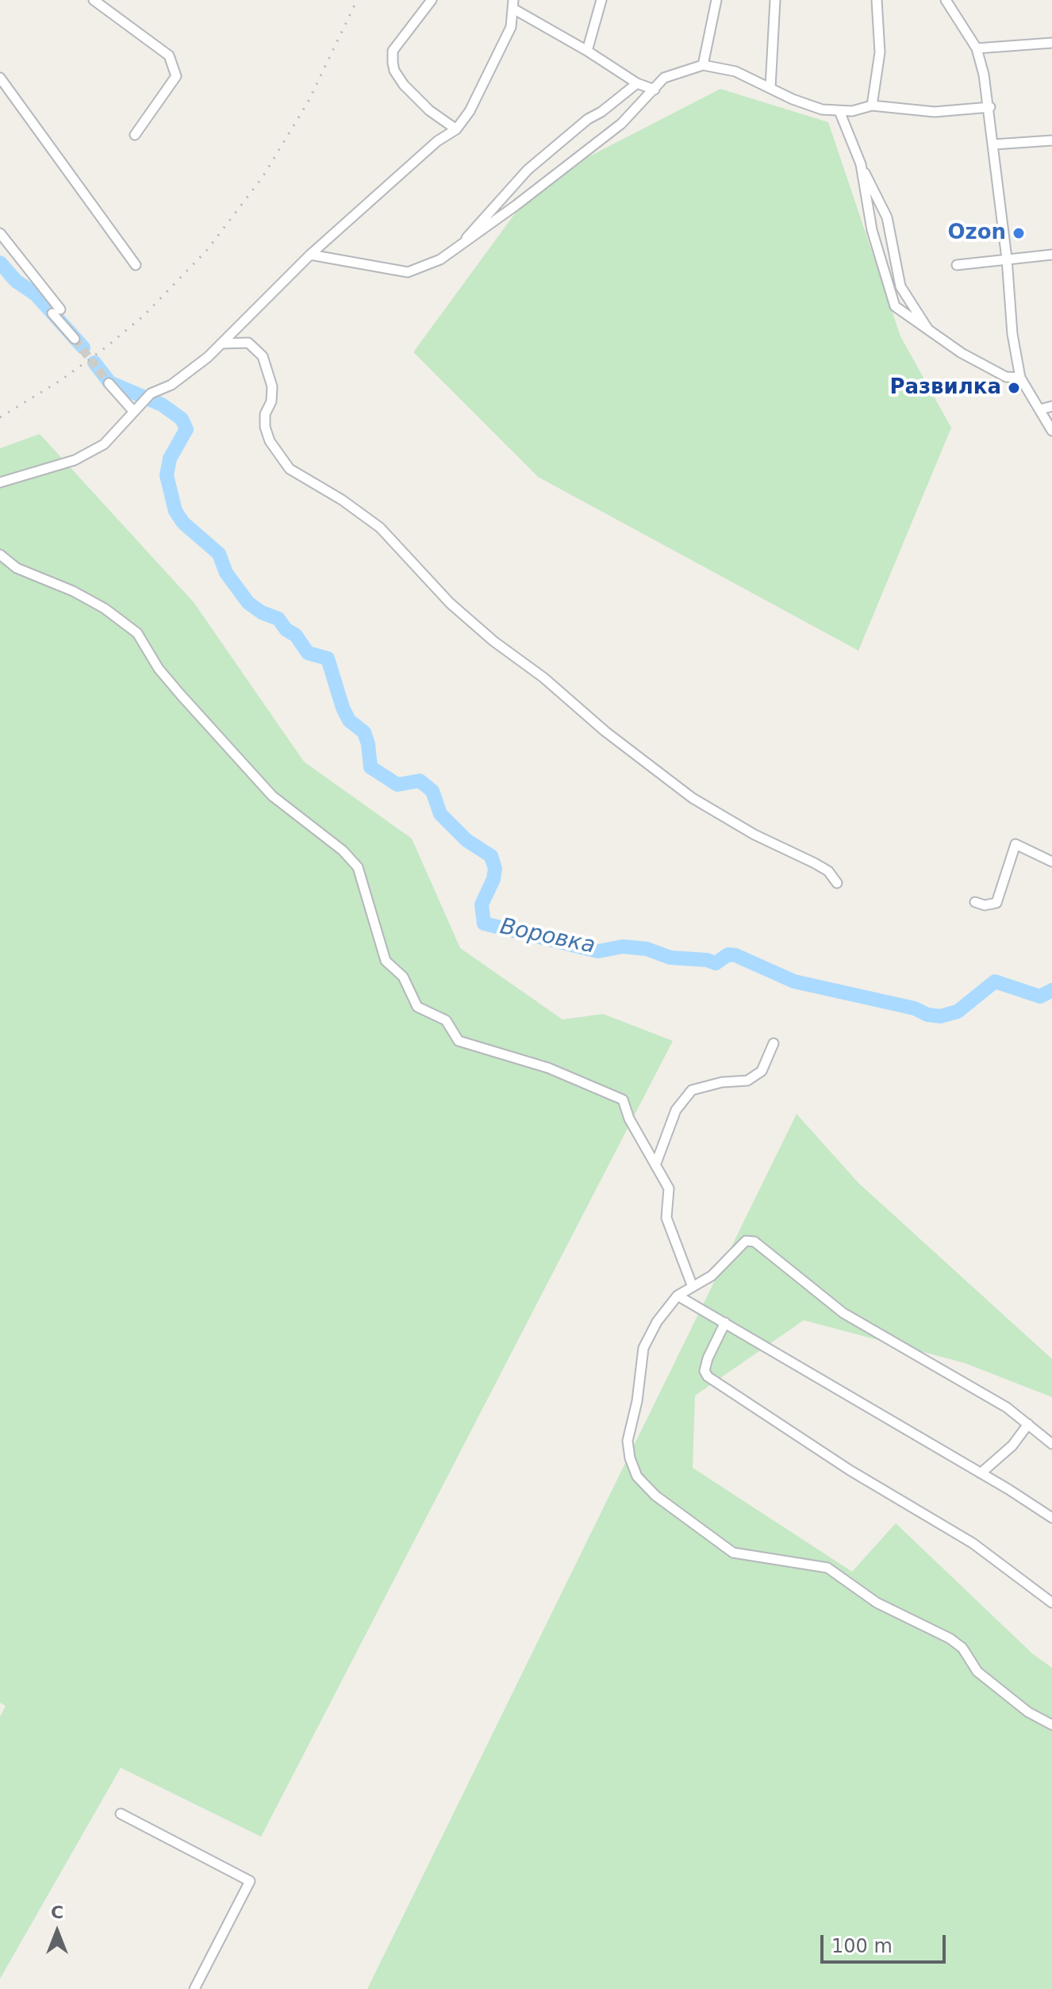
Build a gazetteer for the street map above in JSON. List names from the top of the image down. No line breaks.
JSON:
{"water":["Воровка"],"places":["Ozon","Развилка"],"scale_bar":"100 m","north":"top"}
